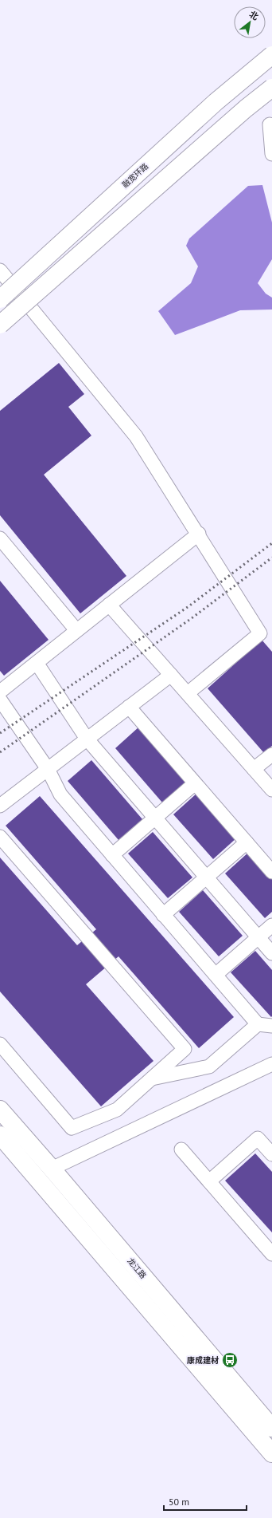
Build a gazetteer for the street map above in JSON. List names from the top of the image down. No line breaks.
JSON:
{"streets":{"main road":["融宽环路","龙江路"]},"places":{"bus stop":["康成建材"]},"scale_bar":"50 m","north":"top right"}
